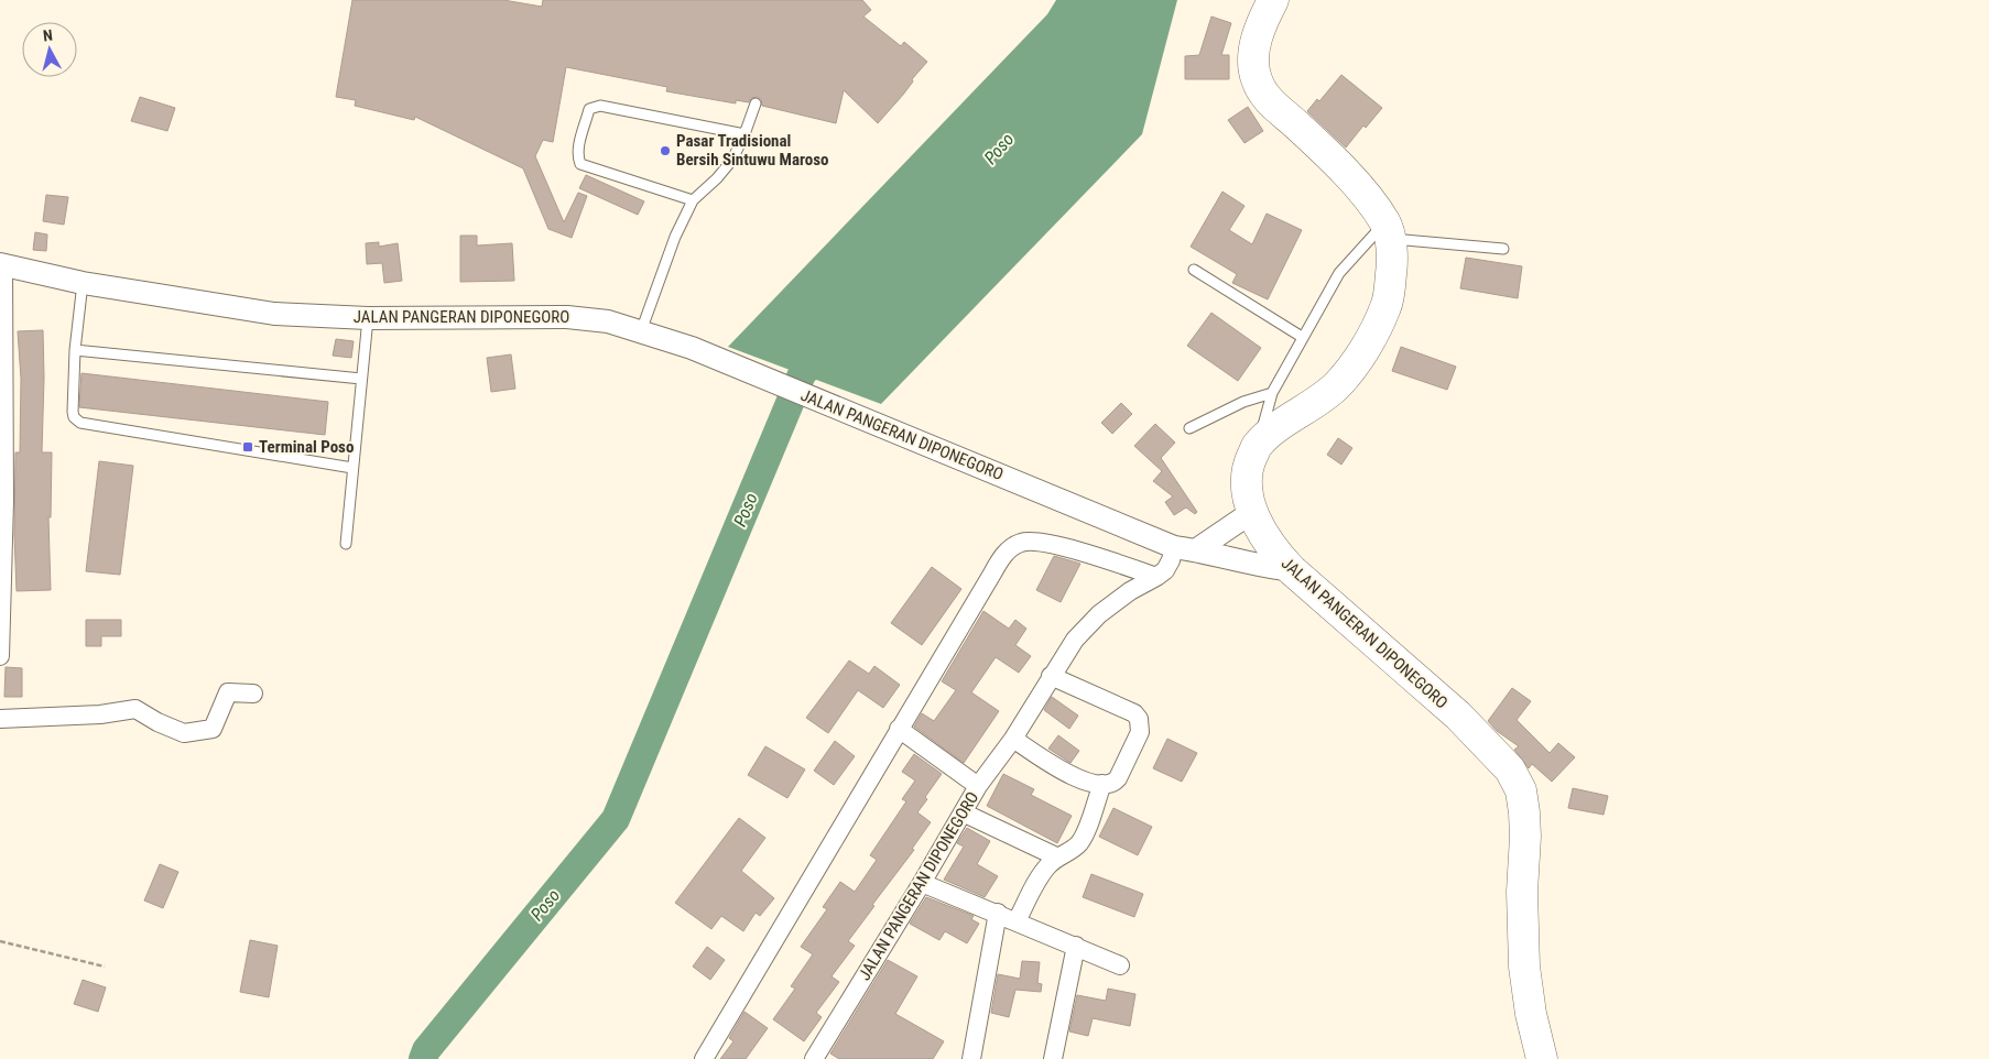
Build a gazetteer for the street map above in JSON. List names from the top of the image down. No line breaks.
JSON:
{"streets":{"highway":["JALAN PANGERAN DIPONEGORO"]},"water":["Poso"],"places":{"other":["Pasar Tradisional Bersih Sintuwu Maroso"],"transit":["Terminal Poso"]},"north":"top"}
